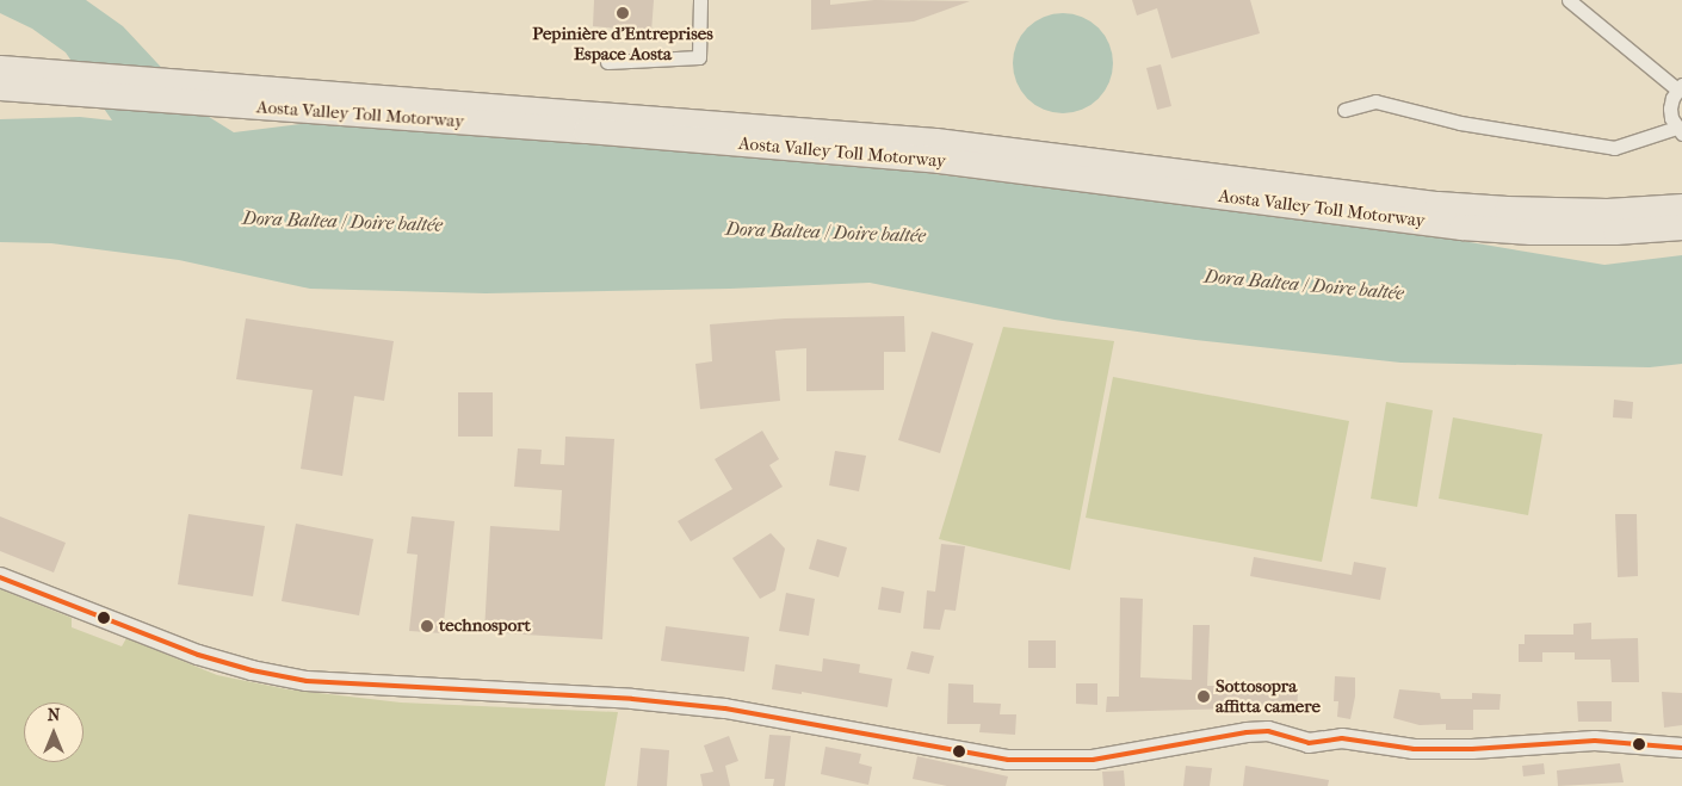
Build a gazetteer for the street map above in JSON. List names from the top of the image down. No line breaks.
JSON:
{"streets":{"highway":["Aosta Valley Toll Motorway"]},"water":["Dora Baltea / Doire baltée"],"places":["Pepinière d'Entreprises Espace Aosta","technosport","Sottosopra affitta camere"],"north":"top"}
